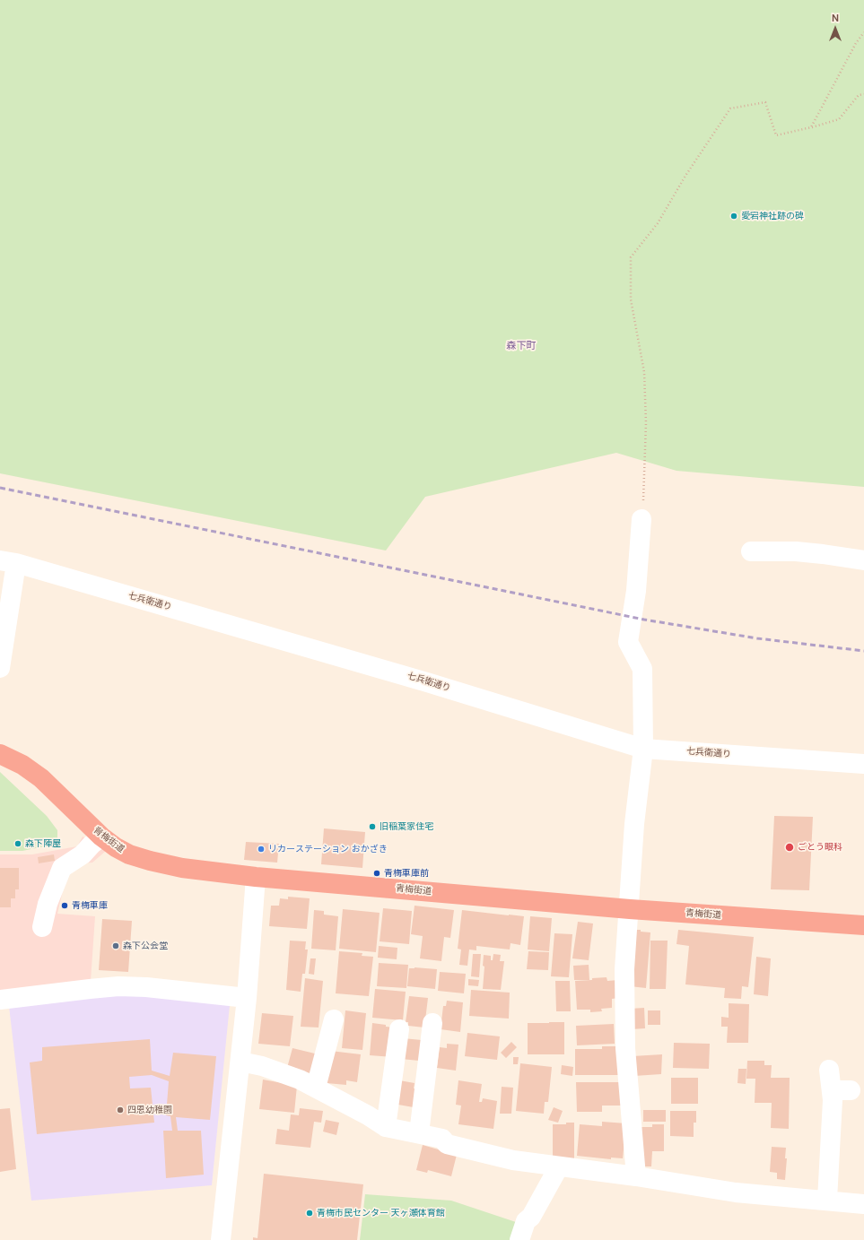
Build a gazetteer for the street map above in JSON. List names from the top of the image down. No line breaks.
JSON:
{"streets":{"highway":["青梅街道"],"street":["七兵衛通り"]},"districts":["森下町"],"places":["愛宕神社跡の碑","旧稲葉家住宅","森下陣屋","ごとう眼科","リカーステーション おかざき","青梅車庫前","青梅車庫","森下公会堂","四恩幼稚園","青梅市民センター 天ヶ瀬体育館"],"north":"top"}
